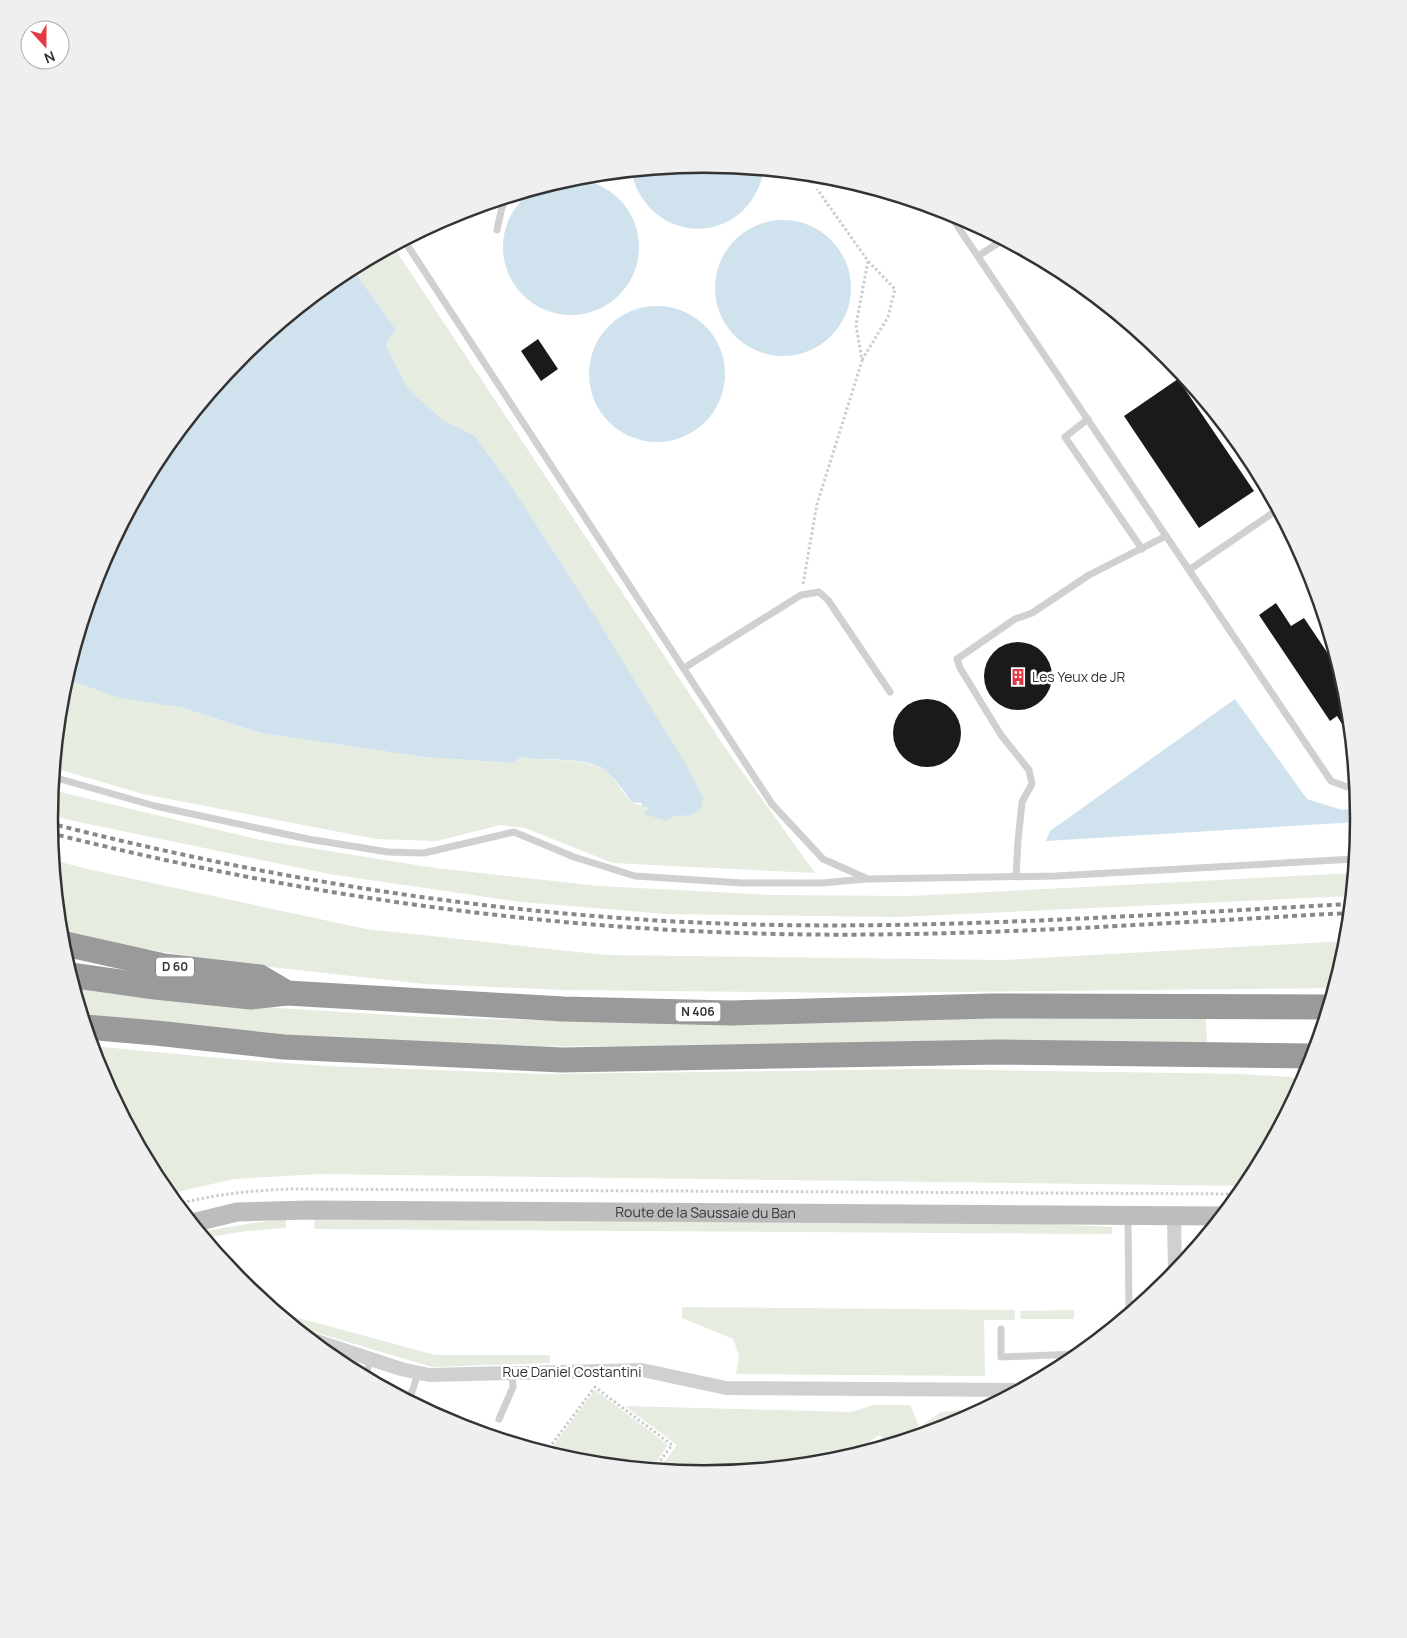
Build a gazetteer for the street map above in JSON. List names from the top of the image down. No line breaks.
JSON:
{"streets":{"highway":["D 60","N 406"],"main road":["Route de la Saussaie du Ban"],"street":["Rue Daniel Costantini"]},"crossings":[["D 60","N 406"]],"places":{"building":["Les Yeux de JR"]},"north":"bottom"}
